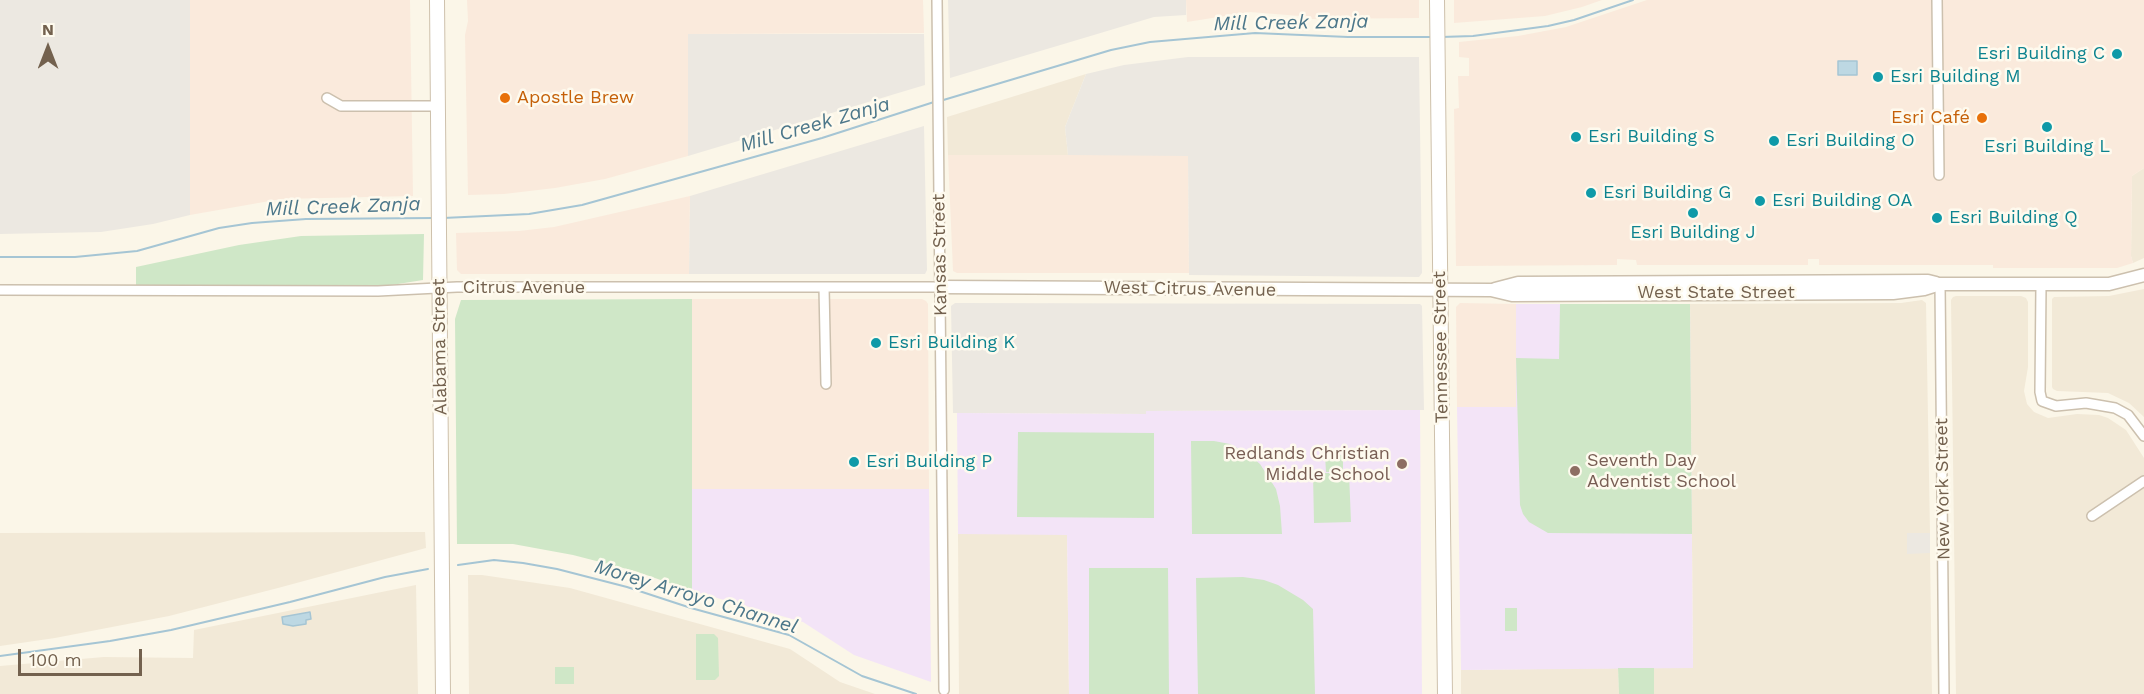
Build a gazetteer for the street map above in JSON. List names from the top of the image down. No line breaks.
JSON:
{"streets":{"main road":["Alabama Street","Tennessee Street"],"street":["Kansas Street","Citrus Avenue","West Citrus Avenue","West State Street","New York Street"]},"crossings":[["Kansas Street","Citrus Avenue"],["Kansas Street","West Citrus Avenue"],["Citrus Avenue","West Citrus Avenue"],["Citrus Avenue","Alabama Street"],["West Citrus Avenue","West State Street"],["West Citrus Avenue","Tennessee Street"],["West State Street","Tennessee Street"],["West State Street","New York Street"]],"water":["Mill Creek Zanja","Morey Arroyo Channel"],"places":["Esri Building C","Esri Building M","Apostle Brew","Esri Café","Esri Building L","Esri Building S","Esri Building O","Esri Building G","Esri Building OA","Esri Building J","Esri Building Q","Esri Building K","Esri Building P","Redlands Christian Middle School","Seventh Day Adventist School"],"scale_bar":"100 m","north":"top"}
